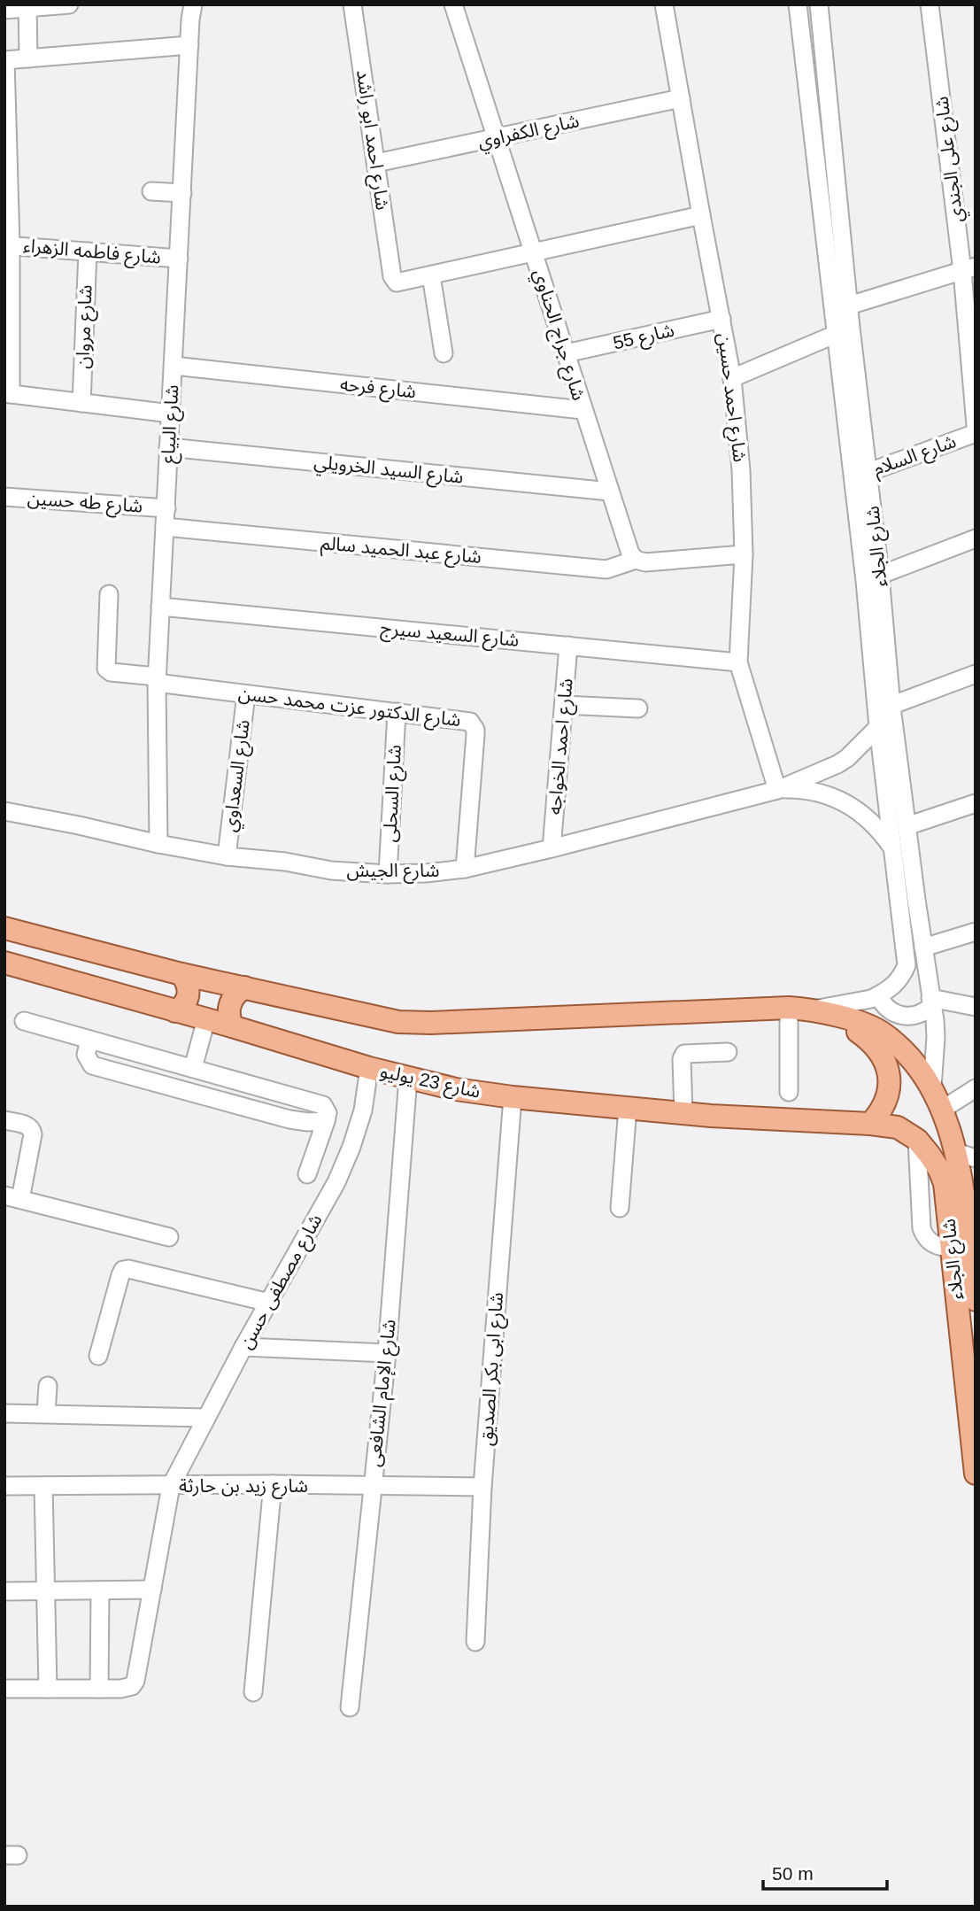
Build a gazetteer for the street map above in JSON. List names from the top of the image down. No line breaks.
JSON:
{"streets":{"main road":["شارع الجلاء","شارع 23 يوليو"],"street":["شارع الكفراوي","شارع احمد ابو راشد","شارع على الجندي","شارع فاطمه الزهراء","شارع مروان","شارع جراج الحناوي","شارع 55","شارع فرحه","شارع احمد حسين","شارع البياع","شارع السلام","شارع السيد الخرويلي","شارع طه حسين","شارع عبد الحميد سالم","شارع السعيد سيرج","شارع الدكتور عزت محمد حسن","شارع احمد الخواجه","شارع السعداوي","شارع السحلى","شارع الجيش","شارع مصطفى حسن","شارع ابى بكر الصديق","شارع الإمام الشافعى","شارع زيد بن حارثة"]},"crossings":[["شارع الكفراوي","شارع احمد ابو راشد"],["شارع الكفراوي","شارع جراج الحناوي"],["شارع الكفراوي","شارع احمد حسين"],["شارع فاطمه الزهراء","شارع مروان"],["شارع فاطمه الزهراء","شارع البياع"],["شارع جراج الحناوي","شارع 55"],["شارع جراج الحناوي","شارع فرحه"],["شارع جراج الحناوي","شارع السيد الخرويلي"],["شارع جراج الحناوي","شارع عبد الحميد سالم"],["شارع 55","شارع احمد حسين"],["شارع فرحه","شارع البياع"],["شارع احمد حسين","شارع السعيد سيرج"],["شارع احمد حسين","شارع الجيش"],["شارع البياع","شارع السيد الخرويلي"],["شارع البياع","شارع طه حسين"],["شارع البياع","شارع عبد الحميد سالم"],["شارع البياع","شارع السعيد سيرج"],["شارع البياع","شارع الدكتور عزت محمد حسن"],["شارع البياع","شارع الجيش"],["شارع السلام","شارع الجلاء"],["شارع الجلاء","شارع الجيش"],["شارع الجلاء","شارع 23 يوليو"],["شارع السعيد سيرج","شارع احمد الخواجه"],["شارع الدكتور عزت محمد حسن","شارع السعداوي"],["شارع الدكتور عزت محمد حسن","شارع السحلى"],["شارع الدكتور عزت محمد حسن","شارع الجيش"],["شارع احمد الخواجه","شارع الجيش"],["شارع السعداوي","شارع الجيش"],["شارع السحلى","شارع الجيش"],["شارع 23 يوليو","شارع مصطفى حسن"],["شارع 23 يوليو","شارع ابى بكر الصديق"],["شارع 23 يوليو","شارع الإمام الشافعى"],["شارع مصطفى حسن","شارع زيد بن حارثة"],["شارع ابى بكر الصديق","شارع زيد بن حارثة"],["شارع الإمام الشافعى","شارع زيد بن حارثة"]],"scale_bar":"50 m"}
